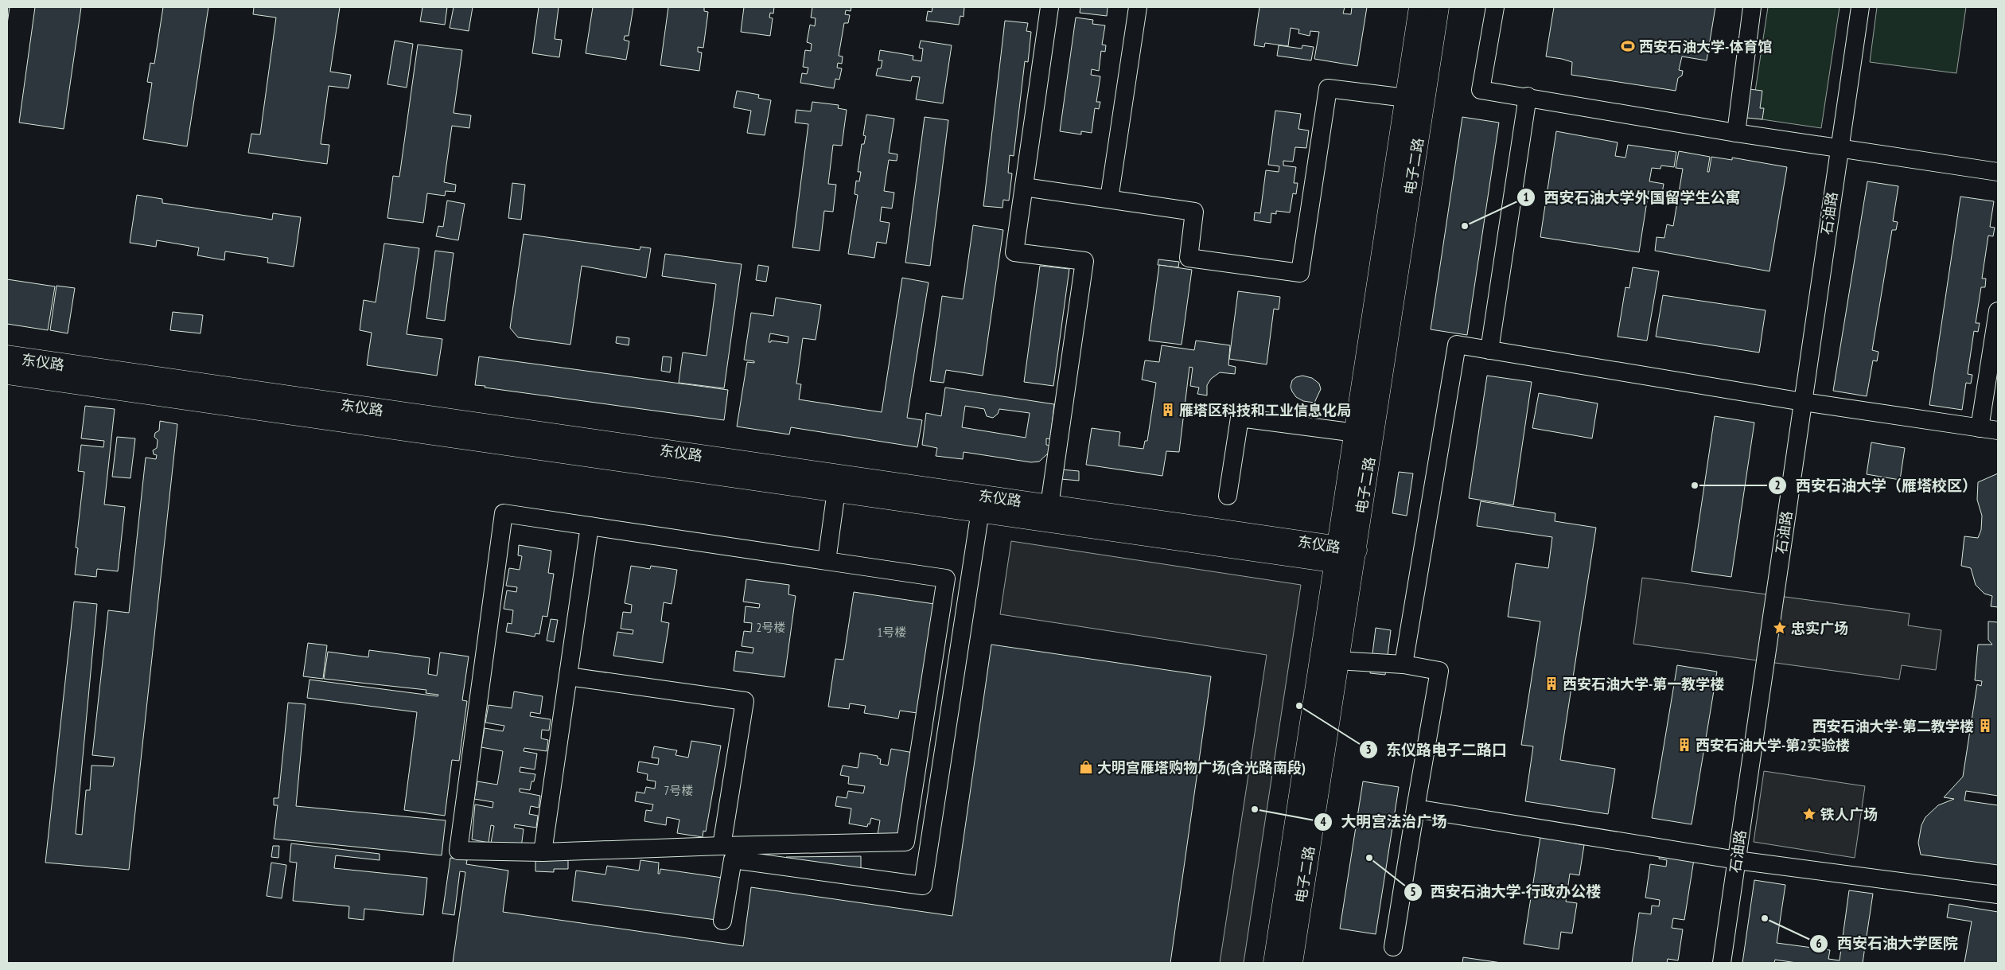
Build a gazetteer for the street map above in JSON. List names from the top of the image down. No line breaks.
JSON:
{"streets":{"main road":["电子二路","东仪路"],"street":["石油路"]},"crossings":[["电子二路","东仪路"]],"places":{"sports":["西安石油大学-体育馆"],"other":["西安石油大学外国留学生公寓","西安石油大学（雁塔校区）","东仪路电子二路口","大明宫法治广场","西安石油大学-行政办公楼","西安石油大学医院"],"building":["雁塔区科技和工业信息化局","西安石油大学-第一教学楼","西安石油大学-第二教学楼","西安石油大学-第2实验楼"],"place":["忠实广场","铁人广场"],"shop":["大明宫雁塔购物广场(含光路南段)"]},"house_numbers":["2号楼","1号楼","7号楼"]}
